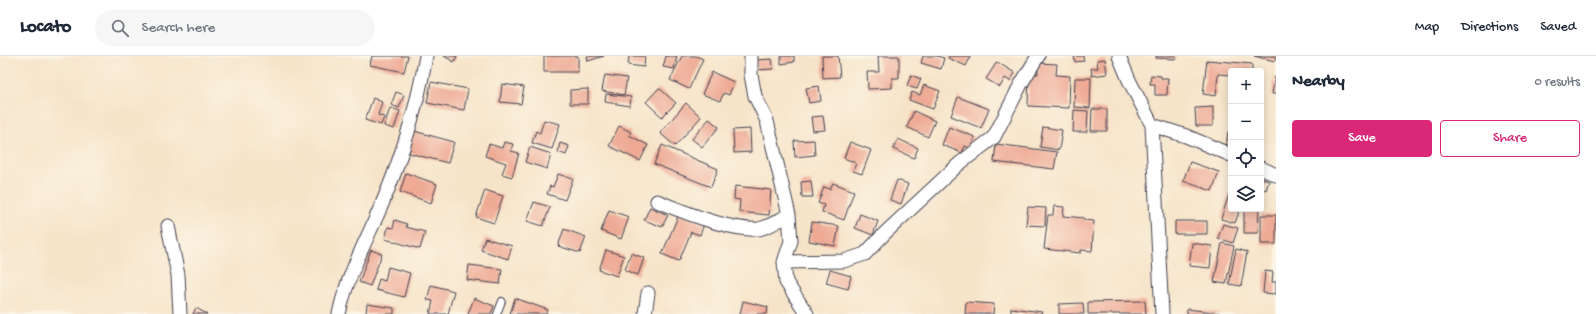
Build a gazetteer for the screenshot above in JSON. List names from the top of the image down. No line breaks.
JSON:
{"page":{"header":"Locato","search":"Search here","nav":["Map","Directions","Saved"],"heading":["Nearby","0 results"],"map_buttons":["+","−"],"buttons":["Save","Share"]}}
